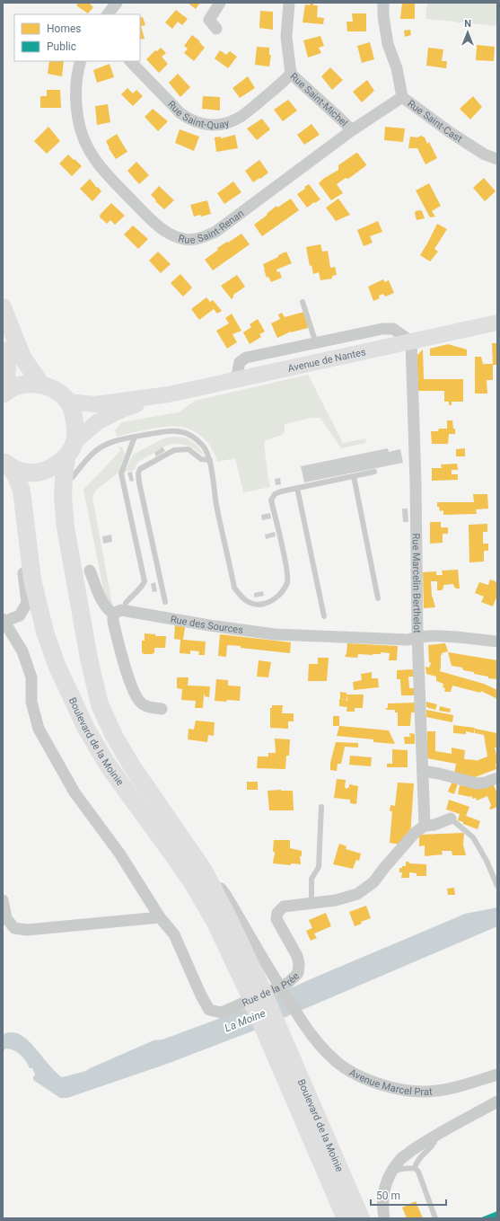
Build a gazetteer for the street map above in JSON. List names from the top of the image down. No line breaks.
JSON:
{"streets":{"main road":["Avenue de Nantes","Boulevard de la Moinie"],"street":["Rue Saint-Michel","Rue Saint-Quay","Rue Saint-Cast","Rue Saint-Renan","Rue Marcelin Berthelot","Rue des Sources","Rue de la Prée","Avenue Marcel Prat"]},"crossings":[["Rue Saint-Michel","Rue Saint-Quay"],["Rue Saint-Michel","Rue Saint-Renan"],["Rue Saint-Cast","Rue Saint-Renan"],["Avenue de Nantes","Rue Marcelin Berthelot"],["Avenue de Nantes","Boulevard de la Moinie"],["Rue Marcelin Berthelot","Rue des Sources"],["Rue Marcelin Berthelot","Rue de la Prée"],["Boulevard de la Moinie","Avenue Marcel Prat"]],"water":["La Moine"],"legend":["Homes","Public"],"scale_bar":"50 m","north":"top"}
